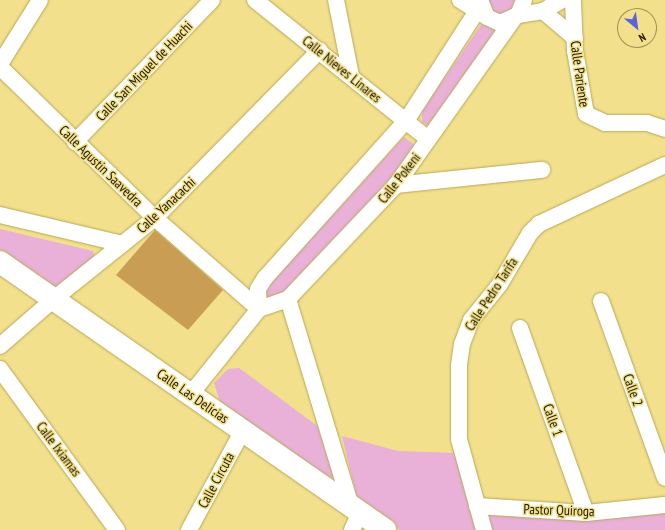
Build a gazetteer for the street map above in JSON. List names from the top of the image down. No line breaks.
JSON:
{"streets":{"street":["Calle Nieves Linares","Calle San Miguel de Huachi","Calle Pariente","Calle Agustin Saavedra","Calle Pokeni","Calle Yanacachi","Calle Pedro Tarifa","Calle 2","Calle Las Delicias","Calle 1","Calle Ixiamas","Calle Circuta","Pastor Quiroga"]},"crossings":[["Calle Nieves Linares","Calle Pokeni"],["Calle Nieves Linares","Calle Yanacachi"],["Calle San Miguel de Huachi","Calle Agustin Saavedra"],["Calle Agustin Saavedra","Calle Pokeni"],["Calle Agustin Saavedra","Calle Yanacachi"],["Calle Yanacachi","Calle Las Delicias"],["Calle Pedro Tarifa","Pastor Quiroga"],["Calle Las Delicias","Calle Circuta"],["Calle 1","Pastor Quiroga"]],"north":"bottom right"}
